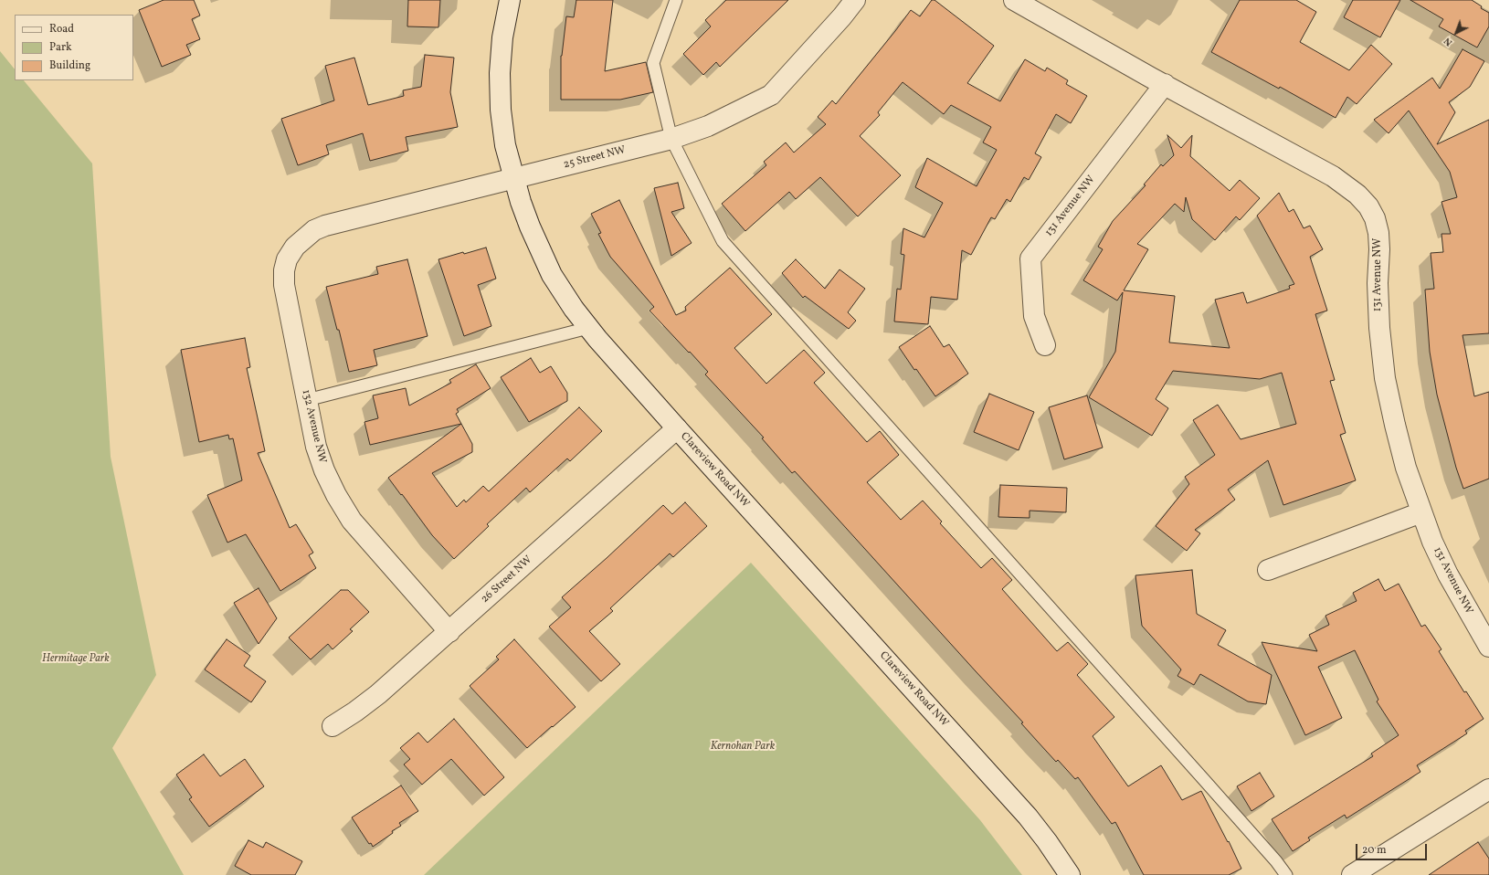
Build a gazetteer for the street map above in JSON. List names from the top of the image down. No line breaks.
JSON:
{"streets":{"street":["25 Street NW","131 Avenue NW","132 Avenue NW","Clareview Road NW","26 Street NW"]},"crossings":[["25 Street NW","132 Avenue NW"],["25 Street NW","Clareview Road NW"],["132 Avenue NW","26 Street NW"],["Clareview Road NW","26 Street NW"]],"parks":["Hermitage Park","Kernohan Park"],"legend":["Road","Park","Building"],"scale_bar":"20 m","north":"bottom left"}
